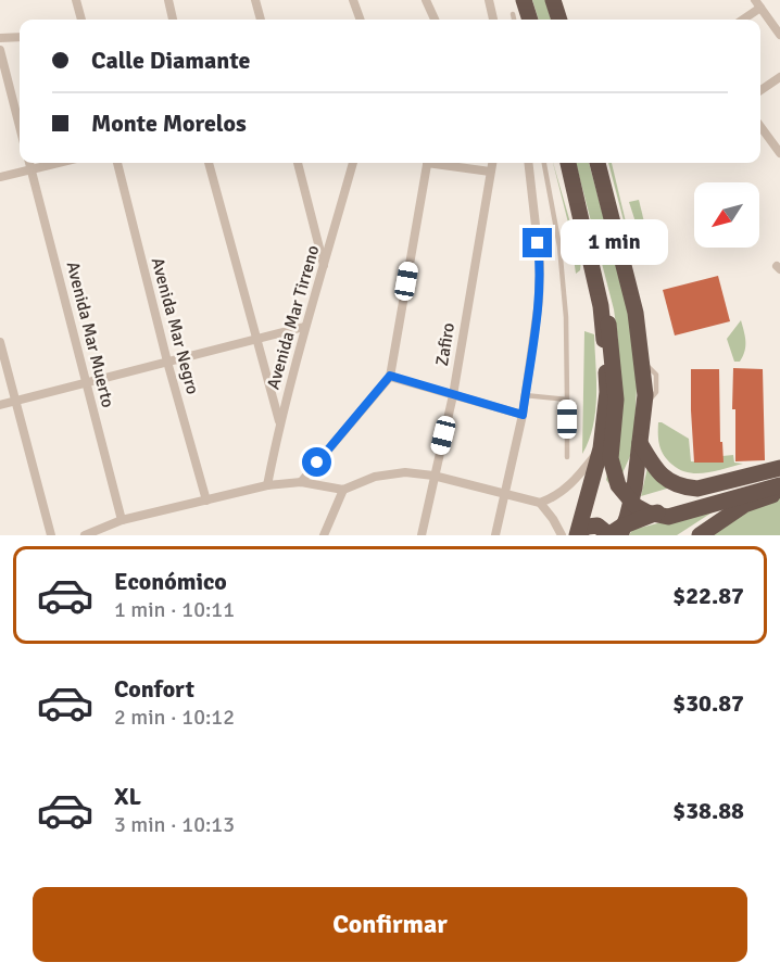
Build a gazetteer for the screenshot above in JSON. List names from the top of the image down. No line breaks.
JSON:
{"streets":{"street":["Avenida Mar Tirreno","Avenida Mar Negro","Avenida Mar Muerto","Zafiro"]},"north":"bottom left","page":{"banner":["Calle Diamante","Monte Morelos"],"bubble":"1 min","list":[{"name":"Económico","note":"1 min · 10:11","value":"$22.87"},{"name":"Confort","note":"2 min · 10:12","value":"$30.87"},{"name":"XL","note":"3 min · 10:13","value":"$38.88"}],"buttons":"Confirmar"}}
